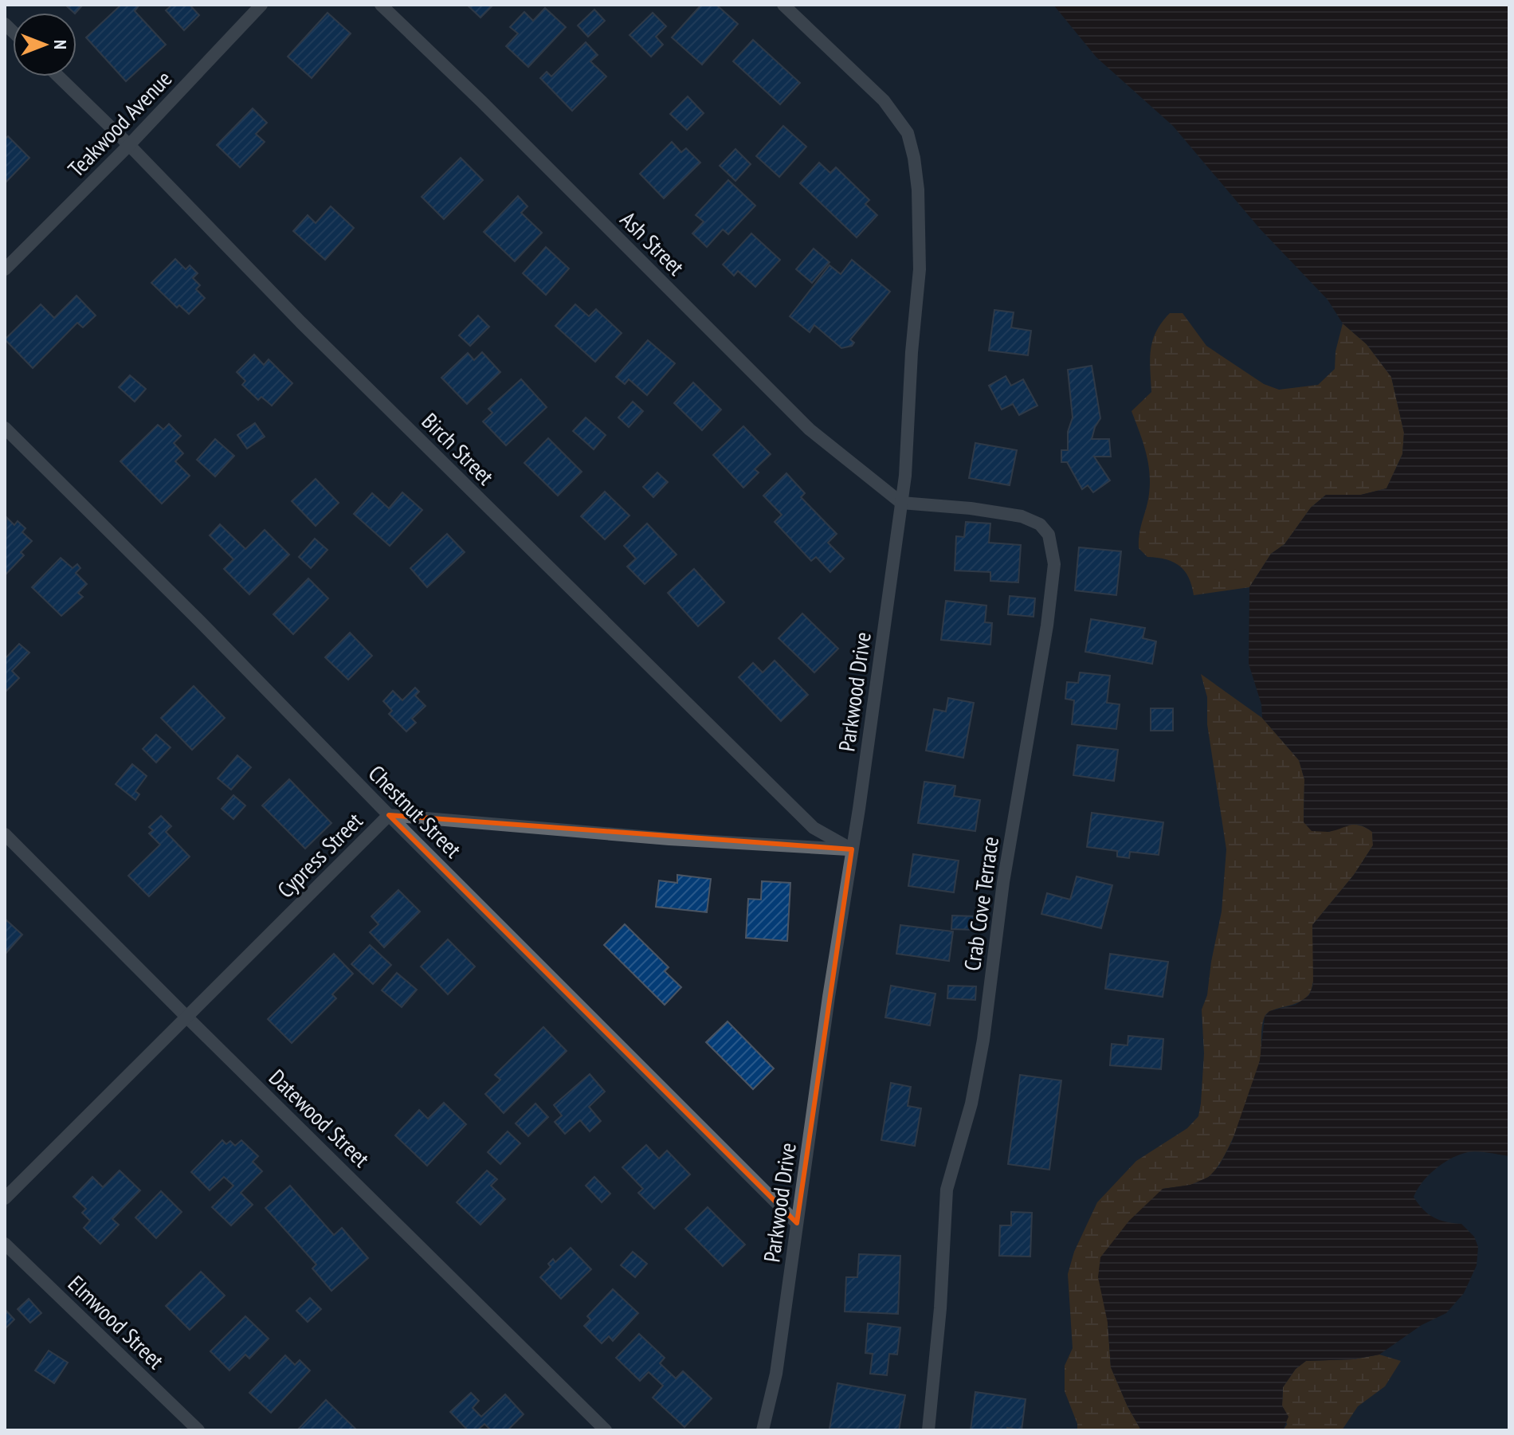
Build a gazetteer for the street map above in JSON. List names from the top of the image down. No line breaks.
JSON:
{"streets":{"street":["Teakwood Avenue","Ash Street","Birch Street","Parkwood Drive","Chestnut Street","Cypress Street","Crab Cove Terrace","Datewood Street","Elmwood Street"]},"crossings":[["Teakwood Avenue","Birch Street"],["Ash Street","Parkwood Drive"],["Ash Street","Crab Cove Terrace"],["Birch Street","Parkwood Drive"],["Birch Street","Cypress Street"],["Parkwood Drive","Chestnut Street"],["Parkwood Drive","Cypress Street"],["Parkwood Drive","Crab Cove Terrace"],["Chestnut Street","Cypress Street"],["Cypress Street","Datewood Street"]],"north":"right"}
